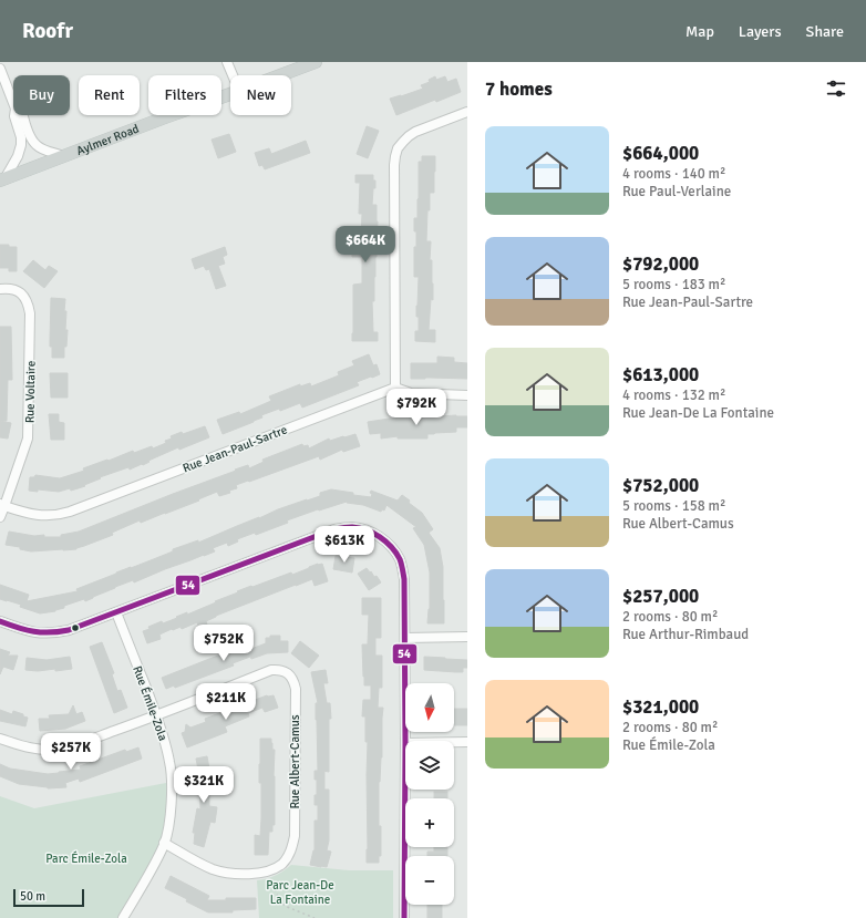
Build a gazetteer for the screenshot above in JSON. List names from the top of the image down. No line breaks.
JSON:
{"streets":{"main road":["Aylmer Road"],"street":["Rue Voltaire","Rue Jean-Paul-Sartre","Rue Émile-Zola","Rue Albert-Camus"]},"crossings":[["Rue Voltaire","Rue Jean-Paul-Sartre"],["Rue Émile-Zola","Rue Albert-Camus"]],"parks":["Parc Émile-Zola","Parc Jean-De La Fontaine"],"lines":["transit line 54"],"scale_bar":"50 m","north":"bottom","page":{"header":"Roofr","nav":["Map","Layers","Share"],"heading":"7 homes","chip":["Buy","Rent","Filters","New"],"list":[{"name":"$664,000","note":"4 rooms · 140 m² · Rue Paul-Verlaine"},{"name":"$792,000","note":"5 rooms · 183 m² · Rue Jean-Paul-Sartre"},{"name":"$613,000","note":"4 rooms · 132 m² · Rue Jean-De La Fontaine"},{"name":"$752,000","note":"5 rooms · 158 m² · Rue Albert-Camus"},{"name":"$257,000","note":"2 rooms · 80 m² · Rue Arthur-Rimbaud"},{"name":"$321,000","note":"2 rooms · 80 m² · Rue Émile-Zola"}],"price":["$664K","$792K","$613K","$752K","$211K","$257K","$321K"],"map_buttons":["+","−"],"scale":"50 m"}}
